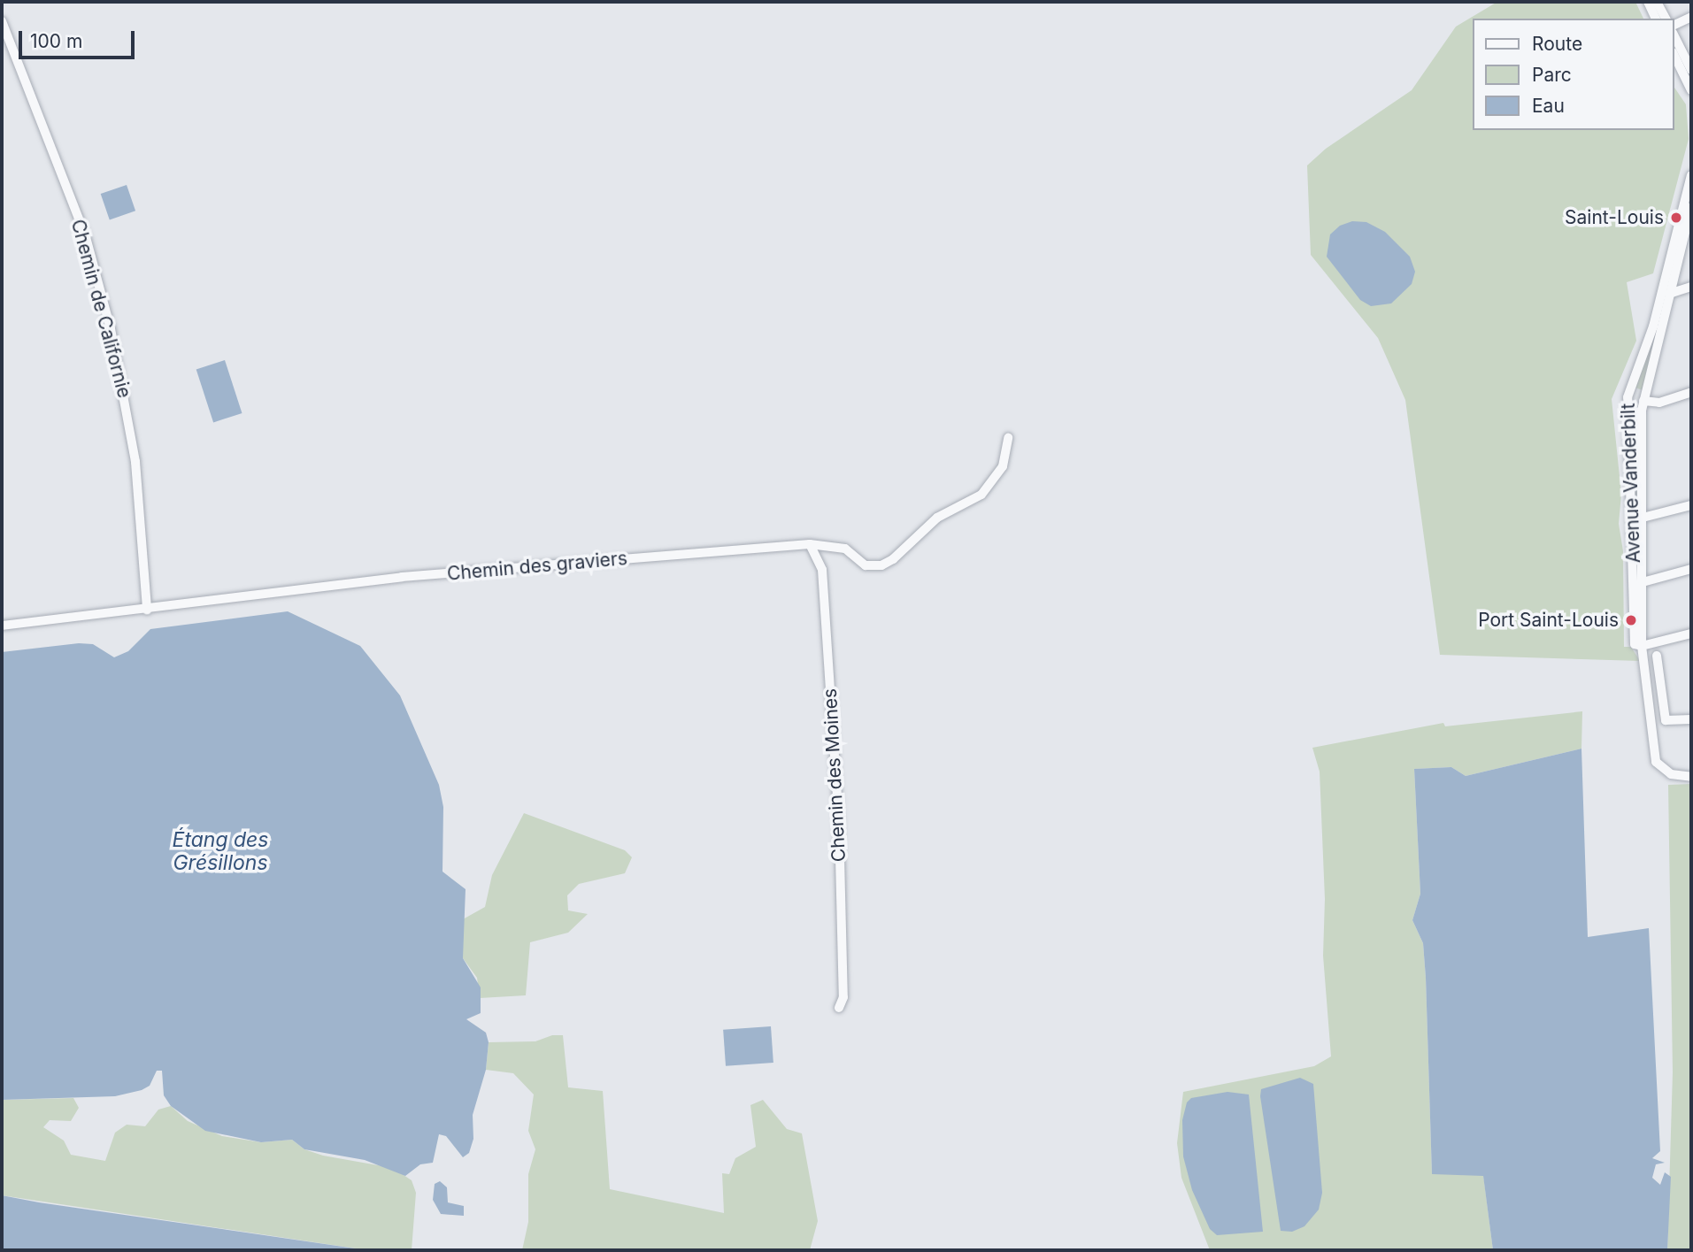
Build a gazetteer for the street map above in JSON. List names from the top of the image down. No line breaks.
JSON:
{"streets":{"street":["Chemin de Californie","Avenue Vanderbilt","Chemin des graviers","Chemin des Moines"]},"crossings":[["Chemin de Californie","Chemin des graviers"],["Chemin des graviers","Chemin des Moines"]],"water":["Étang des Grésillons"],"places":["Saint-Louis","Port Saint-Louis"],"legend":["Route","Parc","Eau"],"scale_bar":"100 m"}
